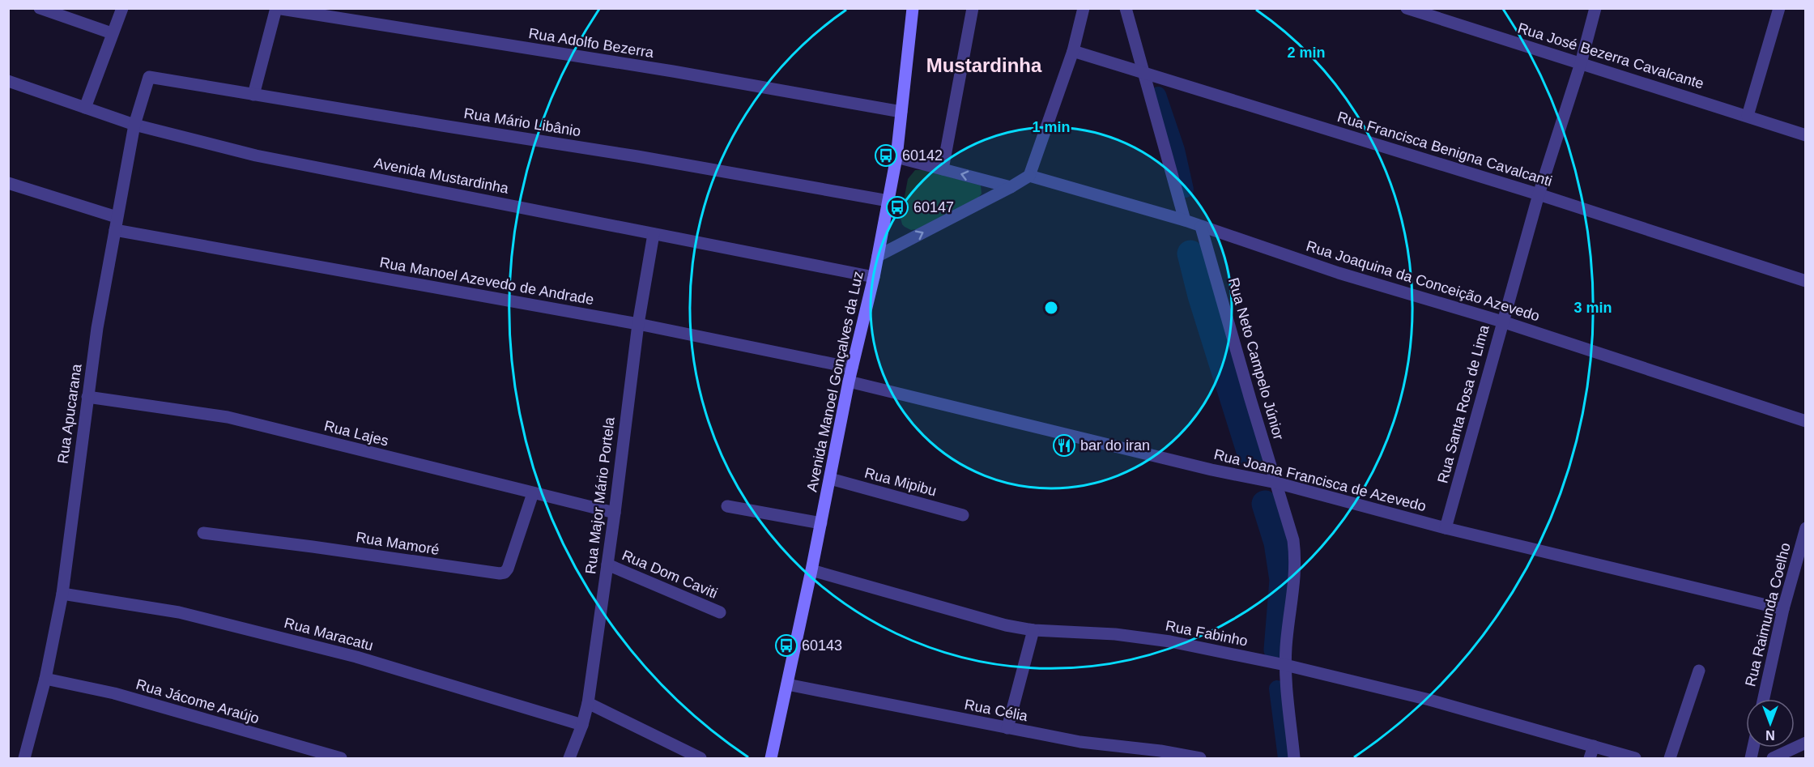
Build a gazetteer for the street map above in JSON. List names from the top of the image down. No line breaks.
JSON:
{"streets":{"main road":["Avenida Manoel Gonçalves da Luz"],"street":["Rua Adolfo Bezerra","Rua José Bezerra Cavalcante","Rua Mário Libânio","Rua Francisca Benigna Cavalcanti","Avenida Mustardinha","Rua Manoel Azevedo de Andrade","Rua Joaquina da Conceição Azevedo","Rua Neto Campelo Júnior","Rua Santa Rosa de Lima","Rua Apucarana","Rua Lajes","Rua Joana Francisca de Azevedo","Rua Mipibu","Rua Major Mário Portela","Rua Mamoré","Rua Dom Caviti","Rua Raimunda Coelho","Rua Fabinho","Rua Maracatu","Rua Jácome Araújo","Rua Célia"]},"crossings":[["Rua Adolfo Bezerra","Avenida Manoel Gonçalves da Luz"],["Rua José Bezerra Cavalcante","Rua Santa Rosa de Lima"],["Rua Mário Libânio","Avenida Manoel Gonçalves da Luz"],["Rua Mário Libânio","Rua Apucarana"],["Rua Francisca Benigna Cavalcanti","Rua Santa Rosa de Lima"],["Avenida Mustardinha","Avenida Manoel Gonçalves da Luz"],["Avenida Mustardinha","Rua Apucarana"],["Avenida Mustardinha","Rua Major Mário Portela"],["Rua Manoel Azevedo de Andrade","Avenida Manoel Gonçalves da Luz"],["Rua Manoel Azevedo de Andrade","Rua Apucarana"],["Rua Manoel Azevedo de Andrade","Rua Major Mário Portela"],["Rua Joaquina da Conceição Azevedo","Rua Neto Campelo Júnior"],["Rua Joaquina da Conceição Azevedo","Rua Santa Rosa de Lima"],["Rua Neto Campelo Júnior","Rua Joana Francisca de Azevedo"],["Rua Neto Campelo Júnior","Rua Fabinho"],["Avenida Manoel Gonçalves da Luz","Rua Joana Francisca de Azevedo"],["Avenida Manoel Gonçalves da Luz","Rua Mipibu"],["Avenida Manoel Gonçalves da Luz","Rua Fabinho"],["Avenida Manoel Gonçalves da Luz","Rua Célia"],["Rua Santa Rosa de Lima","Rua Joana Francisca de Azevedo"],["Rua Apucarana","Rua Lajes"],["Rua Apucarana","Rua Maracatu"],["Rua Apucarana","Rua Jácome Araújo"],["Rua Lajes","Rua Major Mário Portela"],["Rua Lajes","Rua Mamoré"],["Rua Joana Francisca de Azevedo","Rua Raimunda Coelho"],["Rua Major Mário Portela","Rua Dom Caviti"],["Rua Major Mário Portela","Rua Maracatu"]],"districts":["Mustardinha"],"places":{"bus stop":["60142","60147","60143"],"restaurant":["bar do iran"]},"north":"bottom","rings":["2 min","1 min","3 min"]}
